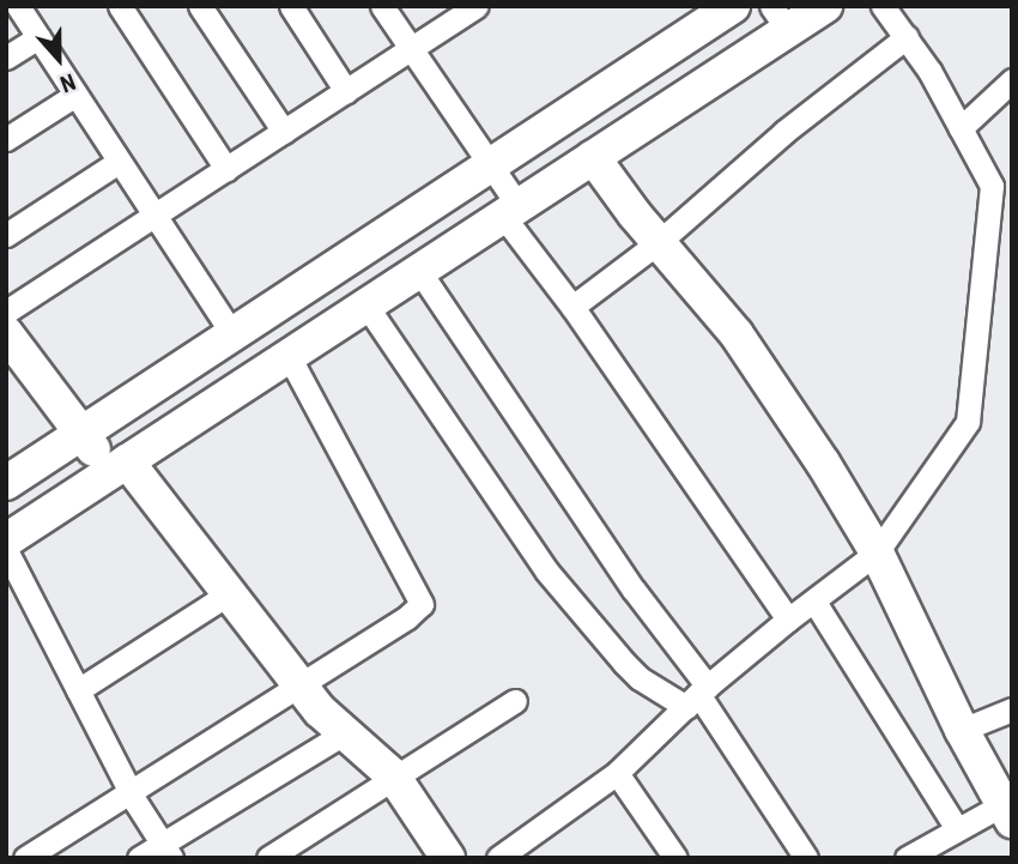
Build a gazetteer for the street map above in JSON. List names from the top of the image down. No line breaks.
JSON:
{"north":"bottom"}
